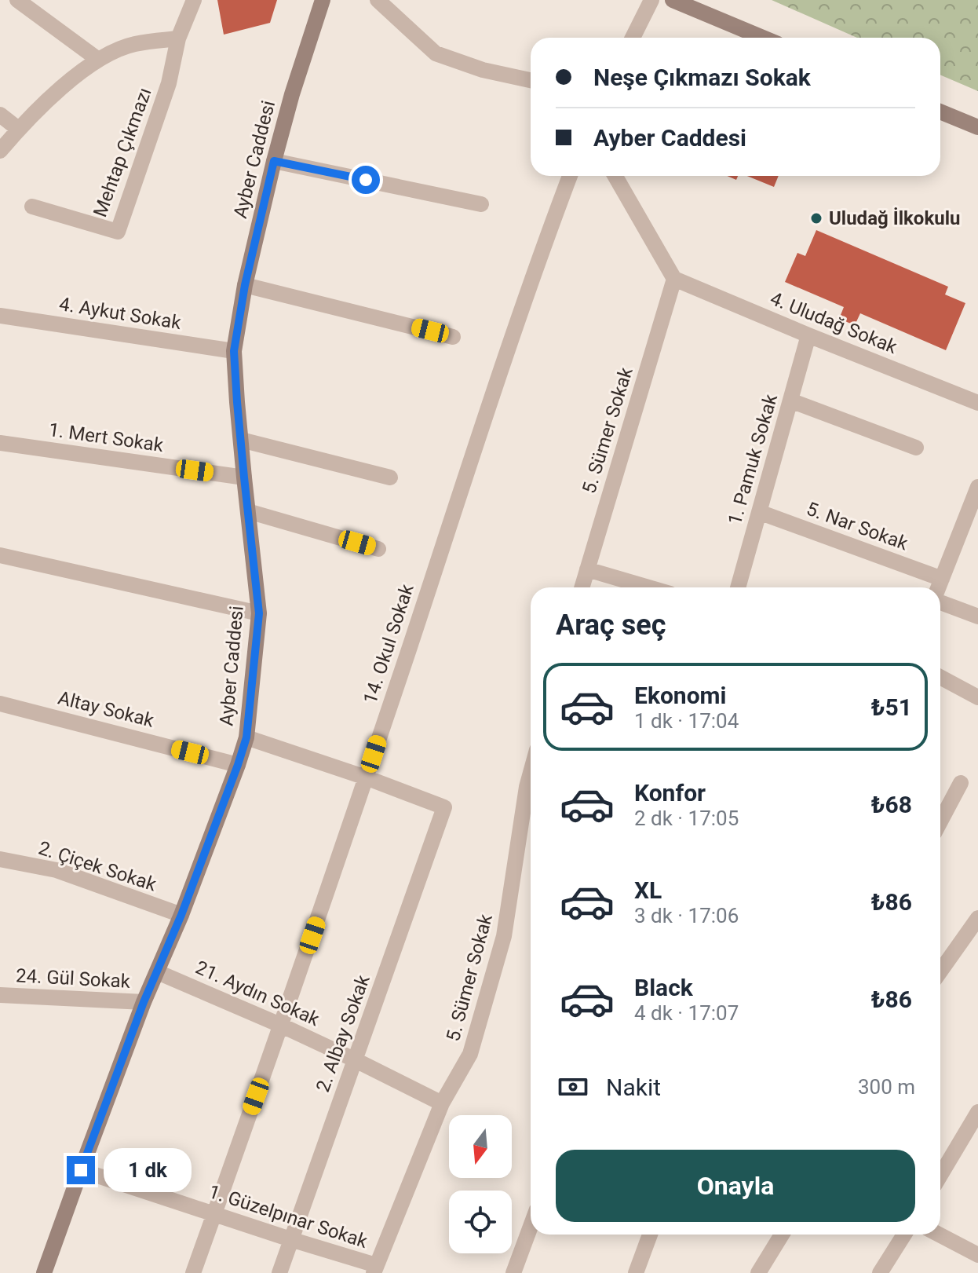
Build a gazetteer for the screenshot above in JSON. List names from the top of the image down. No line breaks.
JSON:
{"streets":{"main road":["Ayber Caddesi"],"street":["Mehtap Çıkmazı","4. Aykut Sokak","4. Uludağ Sokak","5. Sümer Sokak","1. Mert Sokak","1. Pamuk Sokak","5. Nar Sokak","14. Okul Sokak","Altay Sokak","2. Çiçek Sokak","24. Gül Sokak","21. Aydın Sokak","2. Albay Sokak","1. Güzelpınar Sokak"]},"crossings":[["Ayber Caddesi","4. Aykut Sokak"],["Ayber Caddesi","1. Mert Sokak"],["Ayber Caddesi","Altay Sokak"],["Ayber Caddesi","2. Çiçek Sokak"],["Ayber Caddesi","24. Gül Sokak"],["Ayber Caddesi","21. Aydın Sokak"],["Ayber Caddesi","1. Güzelpınar Sokak"],["4. Uludağ Sokak","5. Sümer Sokak"],["4. Uludağ Sokak","1. Pamuk Sokak"],["5. Sümer Sokak","21. Aydın Sokak"],["5. Sümer Sokak","1. Güzelpınar Sokak"],["1. Pamuk Sokak","5. Nar Sokak"],["14. Okul Sokak","21. Aydın Sokak"],["14. Okul Sokak","2. Albay Sokak"],["14. Okul Sokak","1. Güzelpınar Sokak"],["21. Aydın Sokak","2. Albay Sokak"],["2. Albay Sokak","1. Güzelpınar Sokak"]],"places":["Uludağ İlkokulu"],"north":"bottom","page":{"banner":["Neşe Çıkmazı Sokak","Ayber Caddesi"],"heading":"Araç seç","list":[{"name":"Ekonomi","note":"1 dk · 17:04","value":"₺51"},{"name":"Konfor","note":"2 dk · 17:05","value":"₺68"},{"name":"XL","note":"3 dk · 17:06","value":"₺86"},{"name":"Black","note":"4 dk · 17:07","value":"₺86"}],"pay":["Nakit","300 m"],"buttons":"Onayla","bubble":"1 dk"}}
